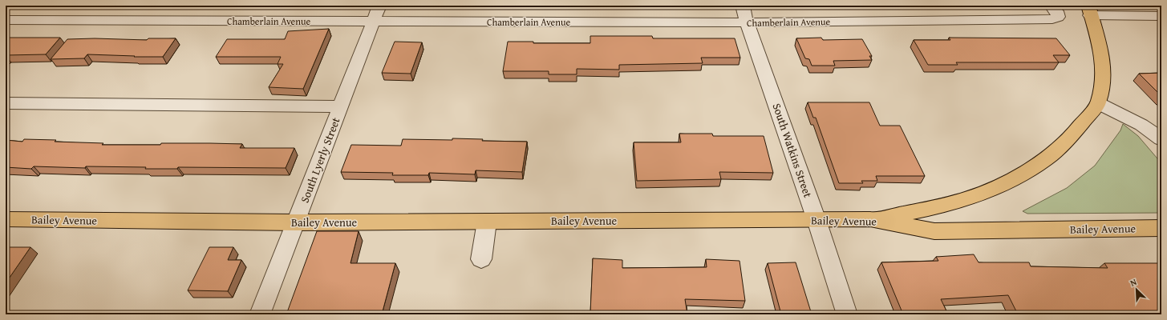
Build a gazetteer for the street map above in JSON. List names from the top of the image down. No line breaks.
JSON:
{"streets":{"main road":["Bailey Avenue"],"street":["Chamberlain Avenue","South Watkins Street","South Lyerly Street"]},"crossings":[["Chamberlain Avenue","South Watkins Street"],["Chamberlain Avenue","South Lyerly Street"],["South Watkins Street","Bailey Avenue"],["South Lyerly Street","Bailey Avenue"]],"north":"top left"}
